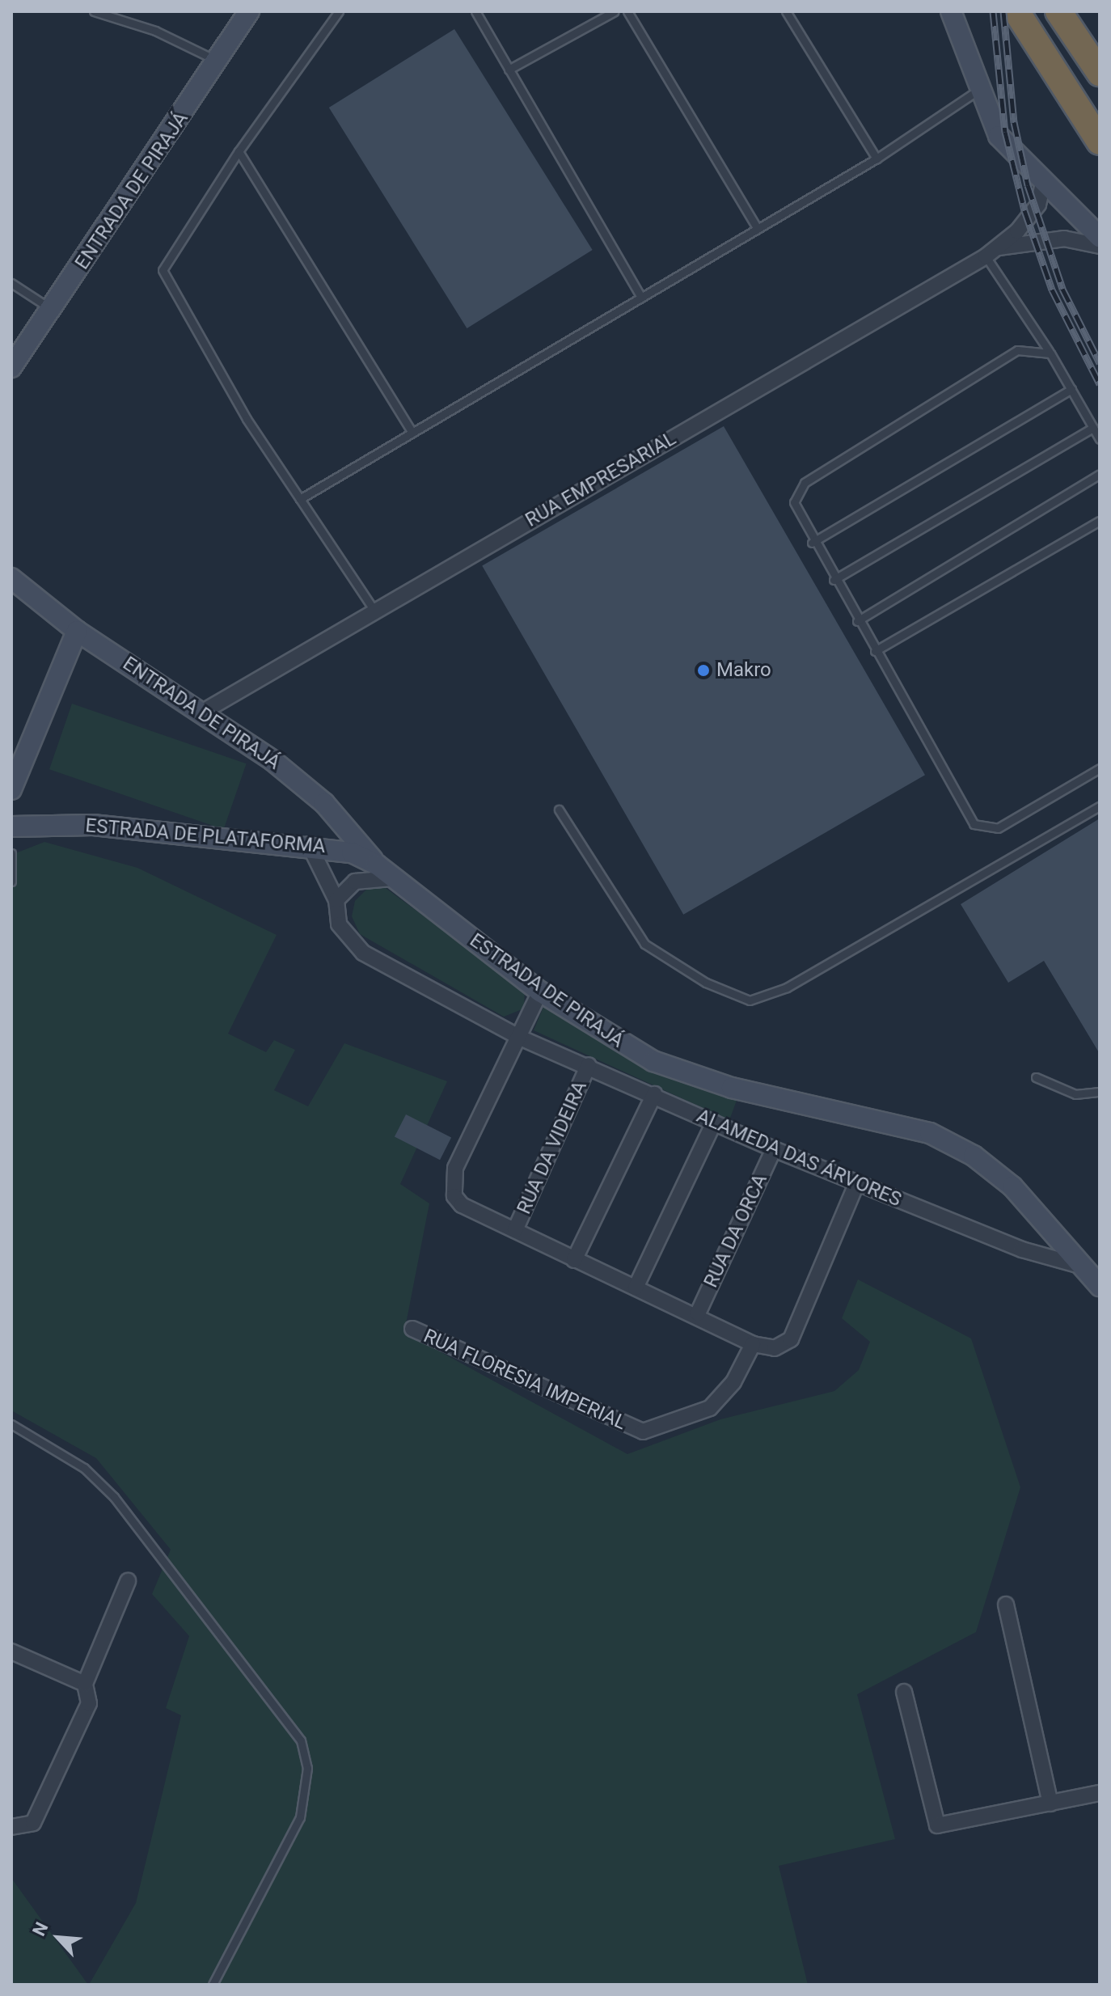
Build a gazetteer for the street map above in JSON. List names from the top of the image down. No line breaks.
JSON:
{"streets":{"main road":["ENTRADA DE PIRAJÁ","ESTRADA DE PLATAFORMA","ESTRADA DE PIRAJÁ"],"street":["RUA EMPRESARIAL","RUA DA VIDEIRA","ALAMEDA DAS ÁRVORES","RUA DA ORCA","RUA FLORESIA IMPERIAL"]},"crossings":[["ENTRADA DE PIRAJÁ","RUA EMPRESARIAL"],["ENTRADA DE PIRAJÁ","ESTRADA DE PLATAFORMA"],["ESTRADA DE PLATAFORMA","ESTRADA DE PIRAJÁ"],["ESTRADA DE PLATAFORMA","ALAMEDA DAS ÁRVORES"],["ESTRADA DE PIRAJÁ","ALAMEDA DAS ÁRVORES"],["RUA DA VIDEIRA","ALAMEDA DAS ÁRVORES"],["ALAMEDA DAS ÁRVORES","RUA DA ORCA"]],"places":["Makro"],"north":"top left"}
